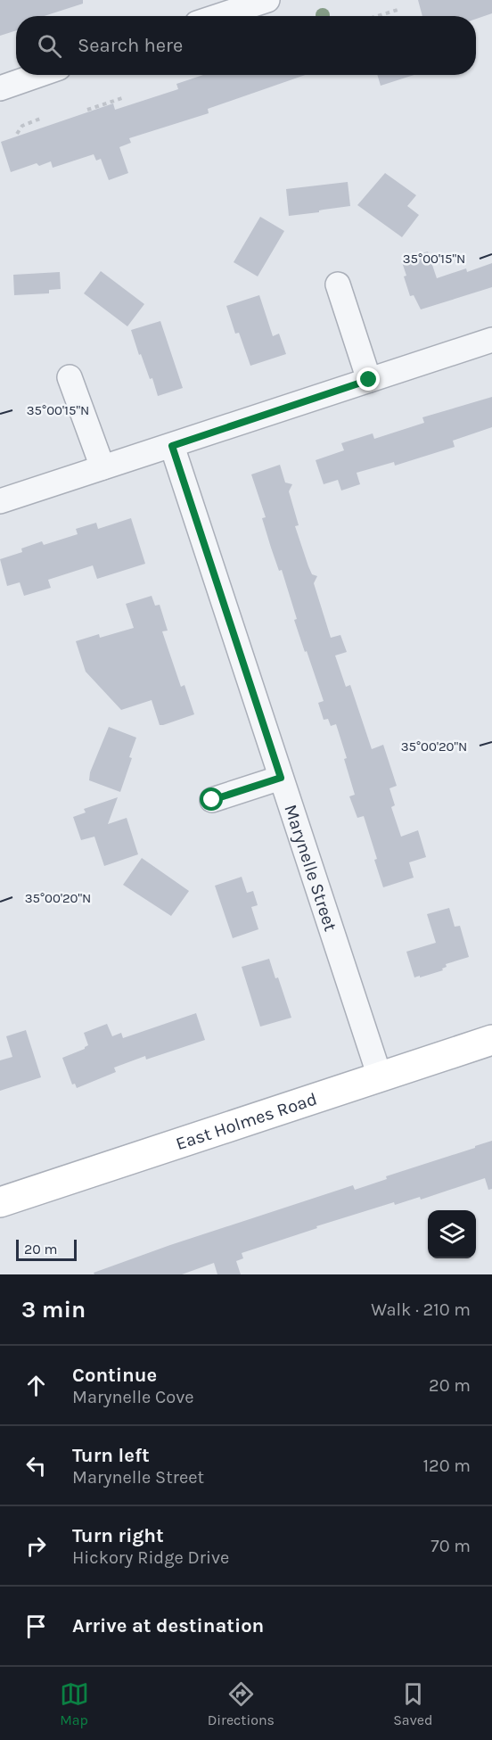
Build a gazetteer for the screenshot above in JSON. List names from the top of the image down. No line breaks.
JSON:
{"streets":{"main road":["East Holmes Road"],"street":["Marynelle Street"]},"crossings":[["Marynelle Street","East Holmes Road"]],"scale_bar":"20 m","page":{"search":"Search here","scale":"20 m","heading":["3 min","Walk · 210 m"],"list":[["Continue","Marynelle Cove","20 m"],["Turn left","Marynelle Street","120 m"],["Turn right","Hickory Ridge Drive","70 m"],"Arrive at destination"],"nav":["Map","Directions","Saved"]},"coordinates":["35°00'15\"N","35°00'20\"N"]}
